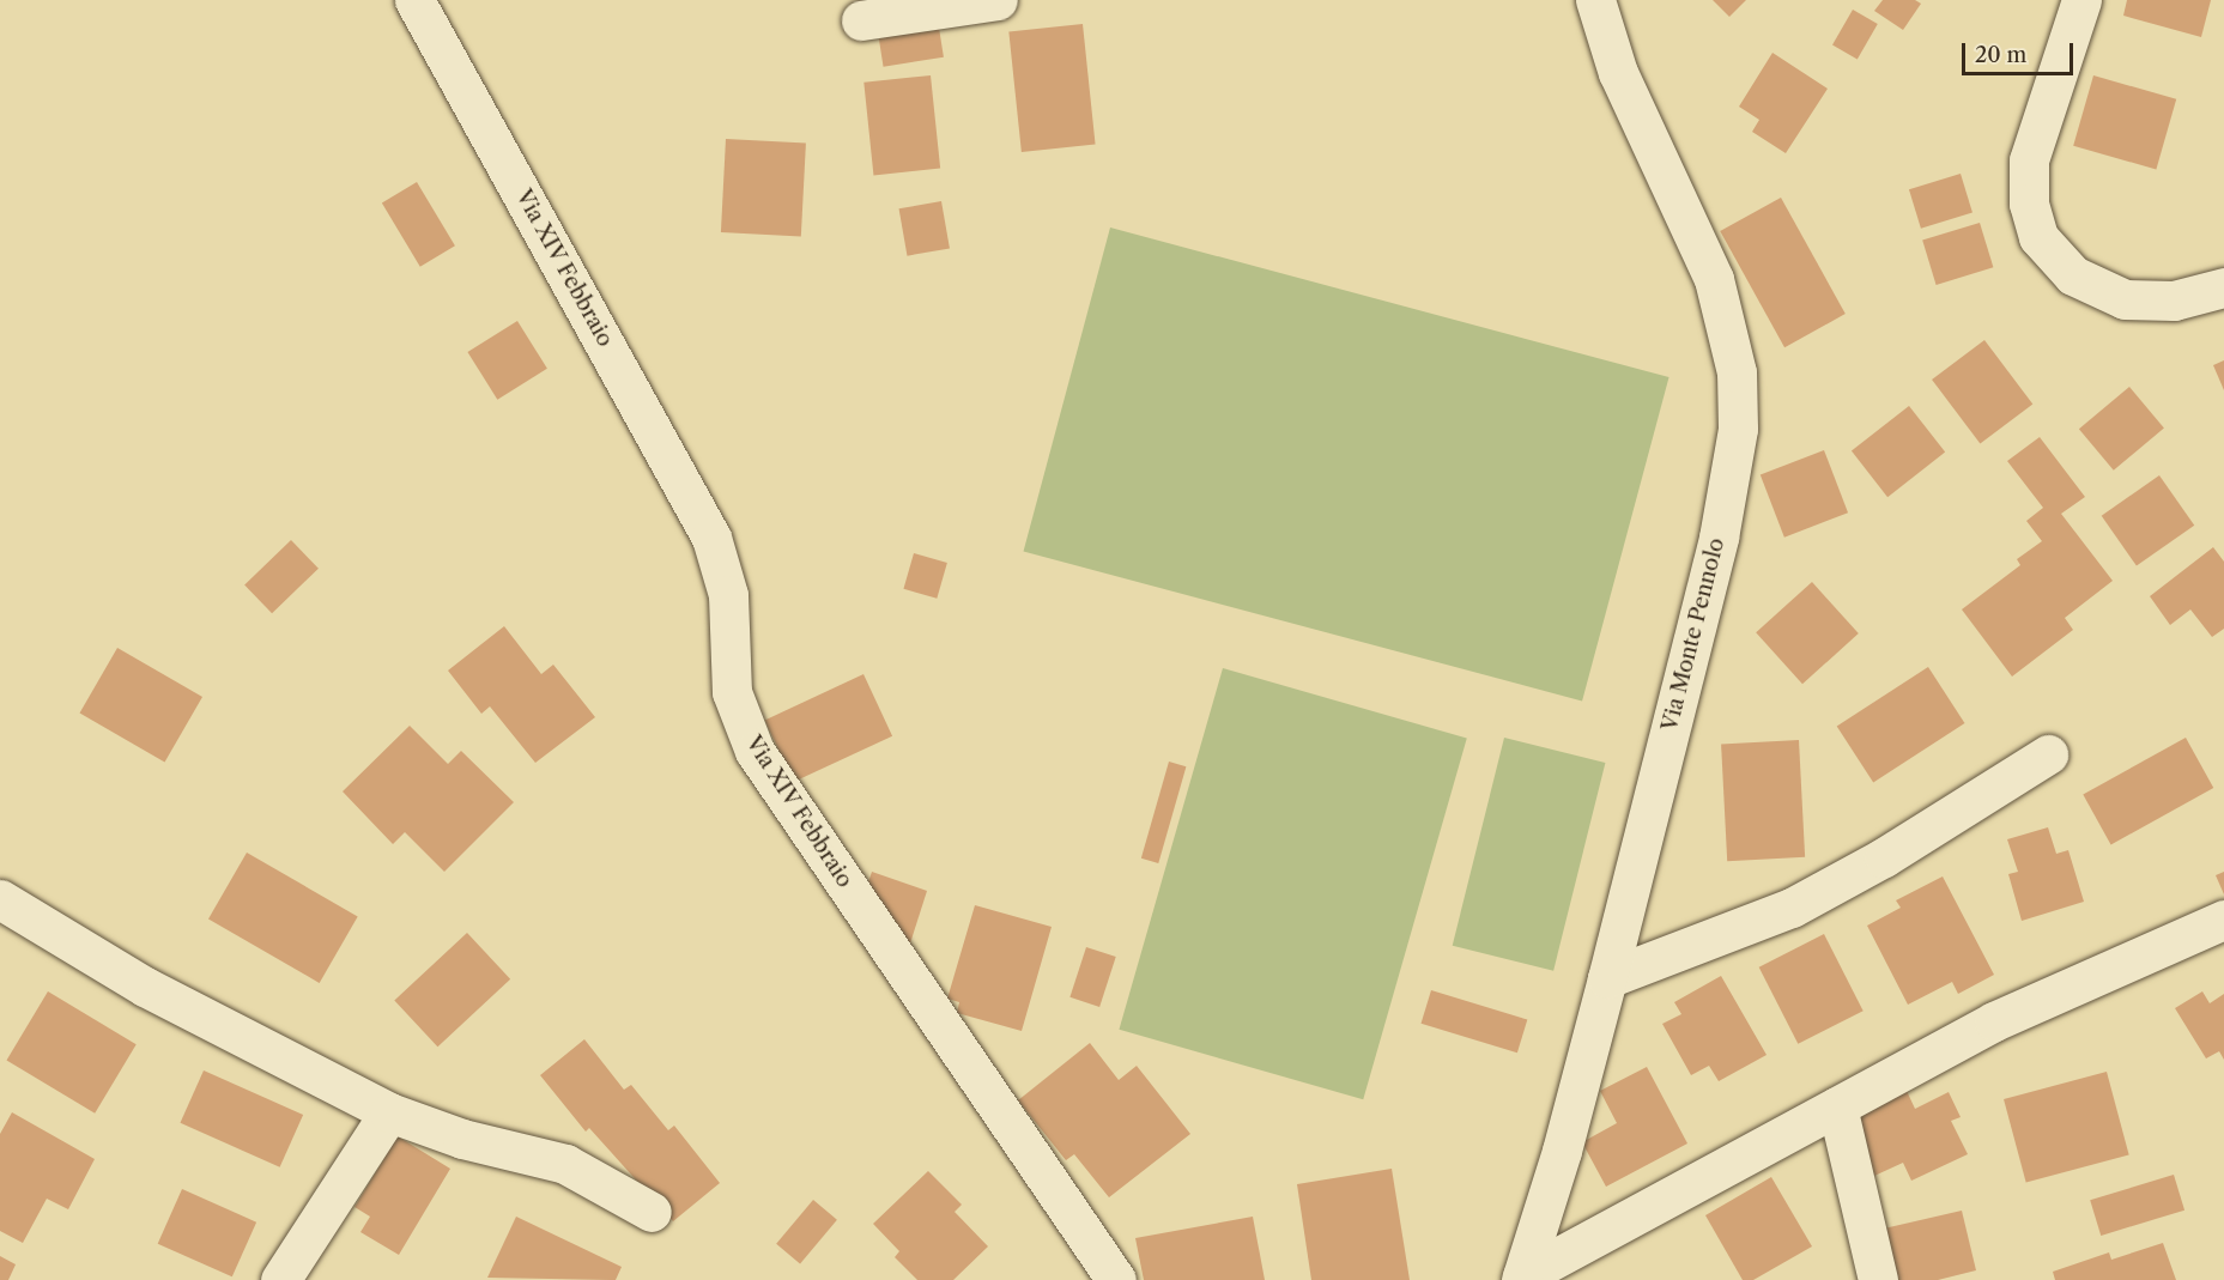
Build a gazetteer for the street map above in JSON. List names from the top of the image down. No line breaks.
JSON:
{"streets":{"street":["Via XIV Febbraio","Via Monte Pennolo"]},"scale_bar":"20 m"}
